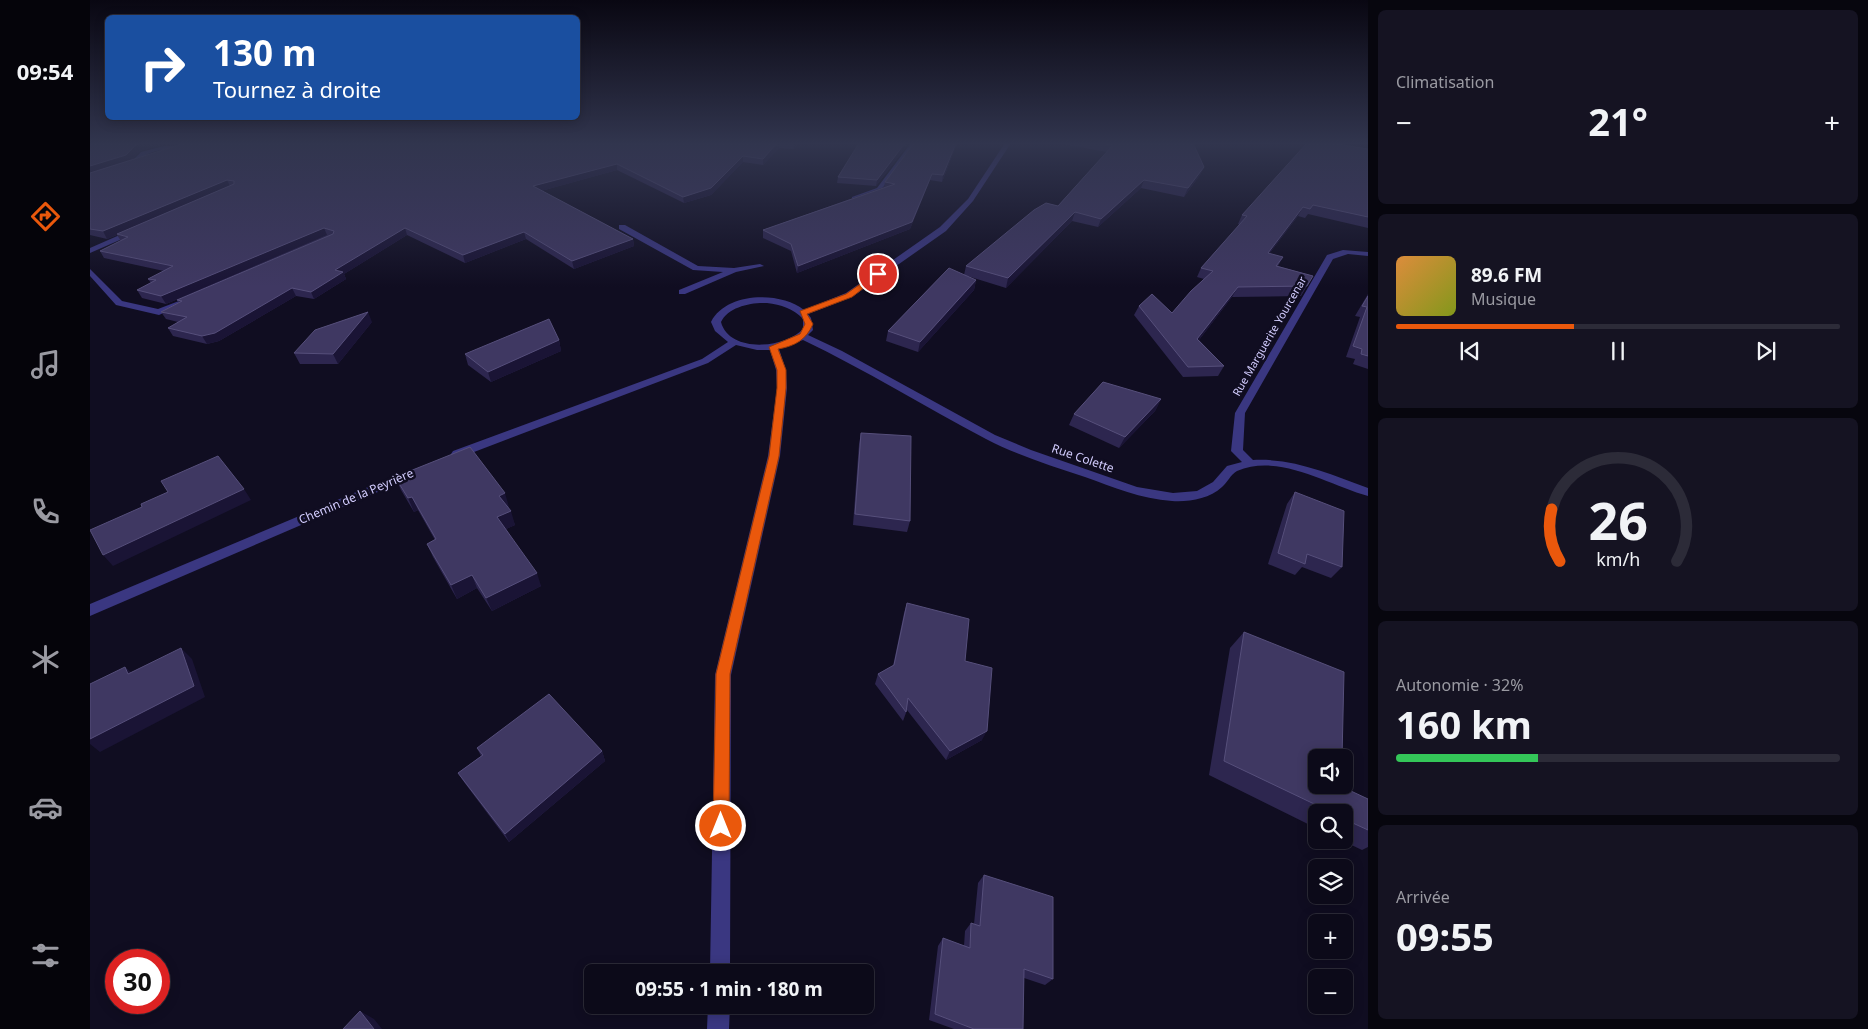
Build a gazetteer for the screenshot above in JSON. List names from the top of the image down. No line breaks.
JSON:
{"streets":{"street":["Rue Marguerite Yourcenar","Rue Colette","Chemin de la Peyrière"]},"crossings":[["Rue Marguerite Yourcenar","Rue Colette"]],"page":{"tabs":"09:54","tile":["Climatisation",["Autonomie · 32%","160 km"],["Arrivée","09:55"]],"turn":["130 m","Tournez à droite"],"heat":["−","21°","+"],"song":["89.6 FM","Musique"],"map_buttons":["+","−"],"limit":"30","trip":"09:55 · 1 min · 180 m","gauge":["26","km/h"]}}
